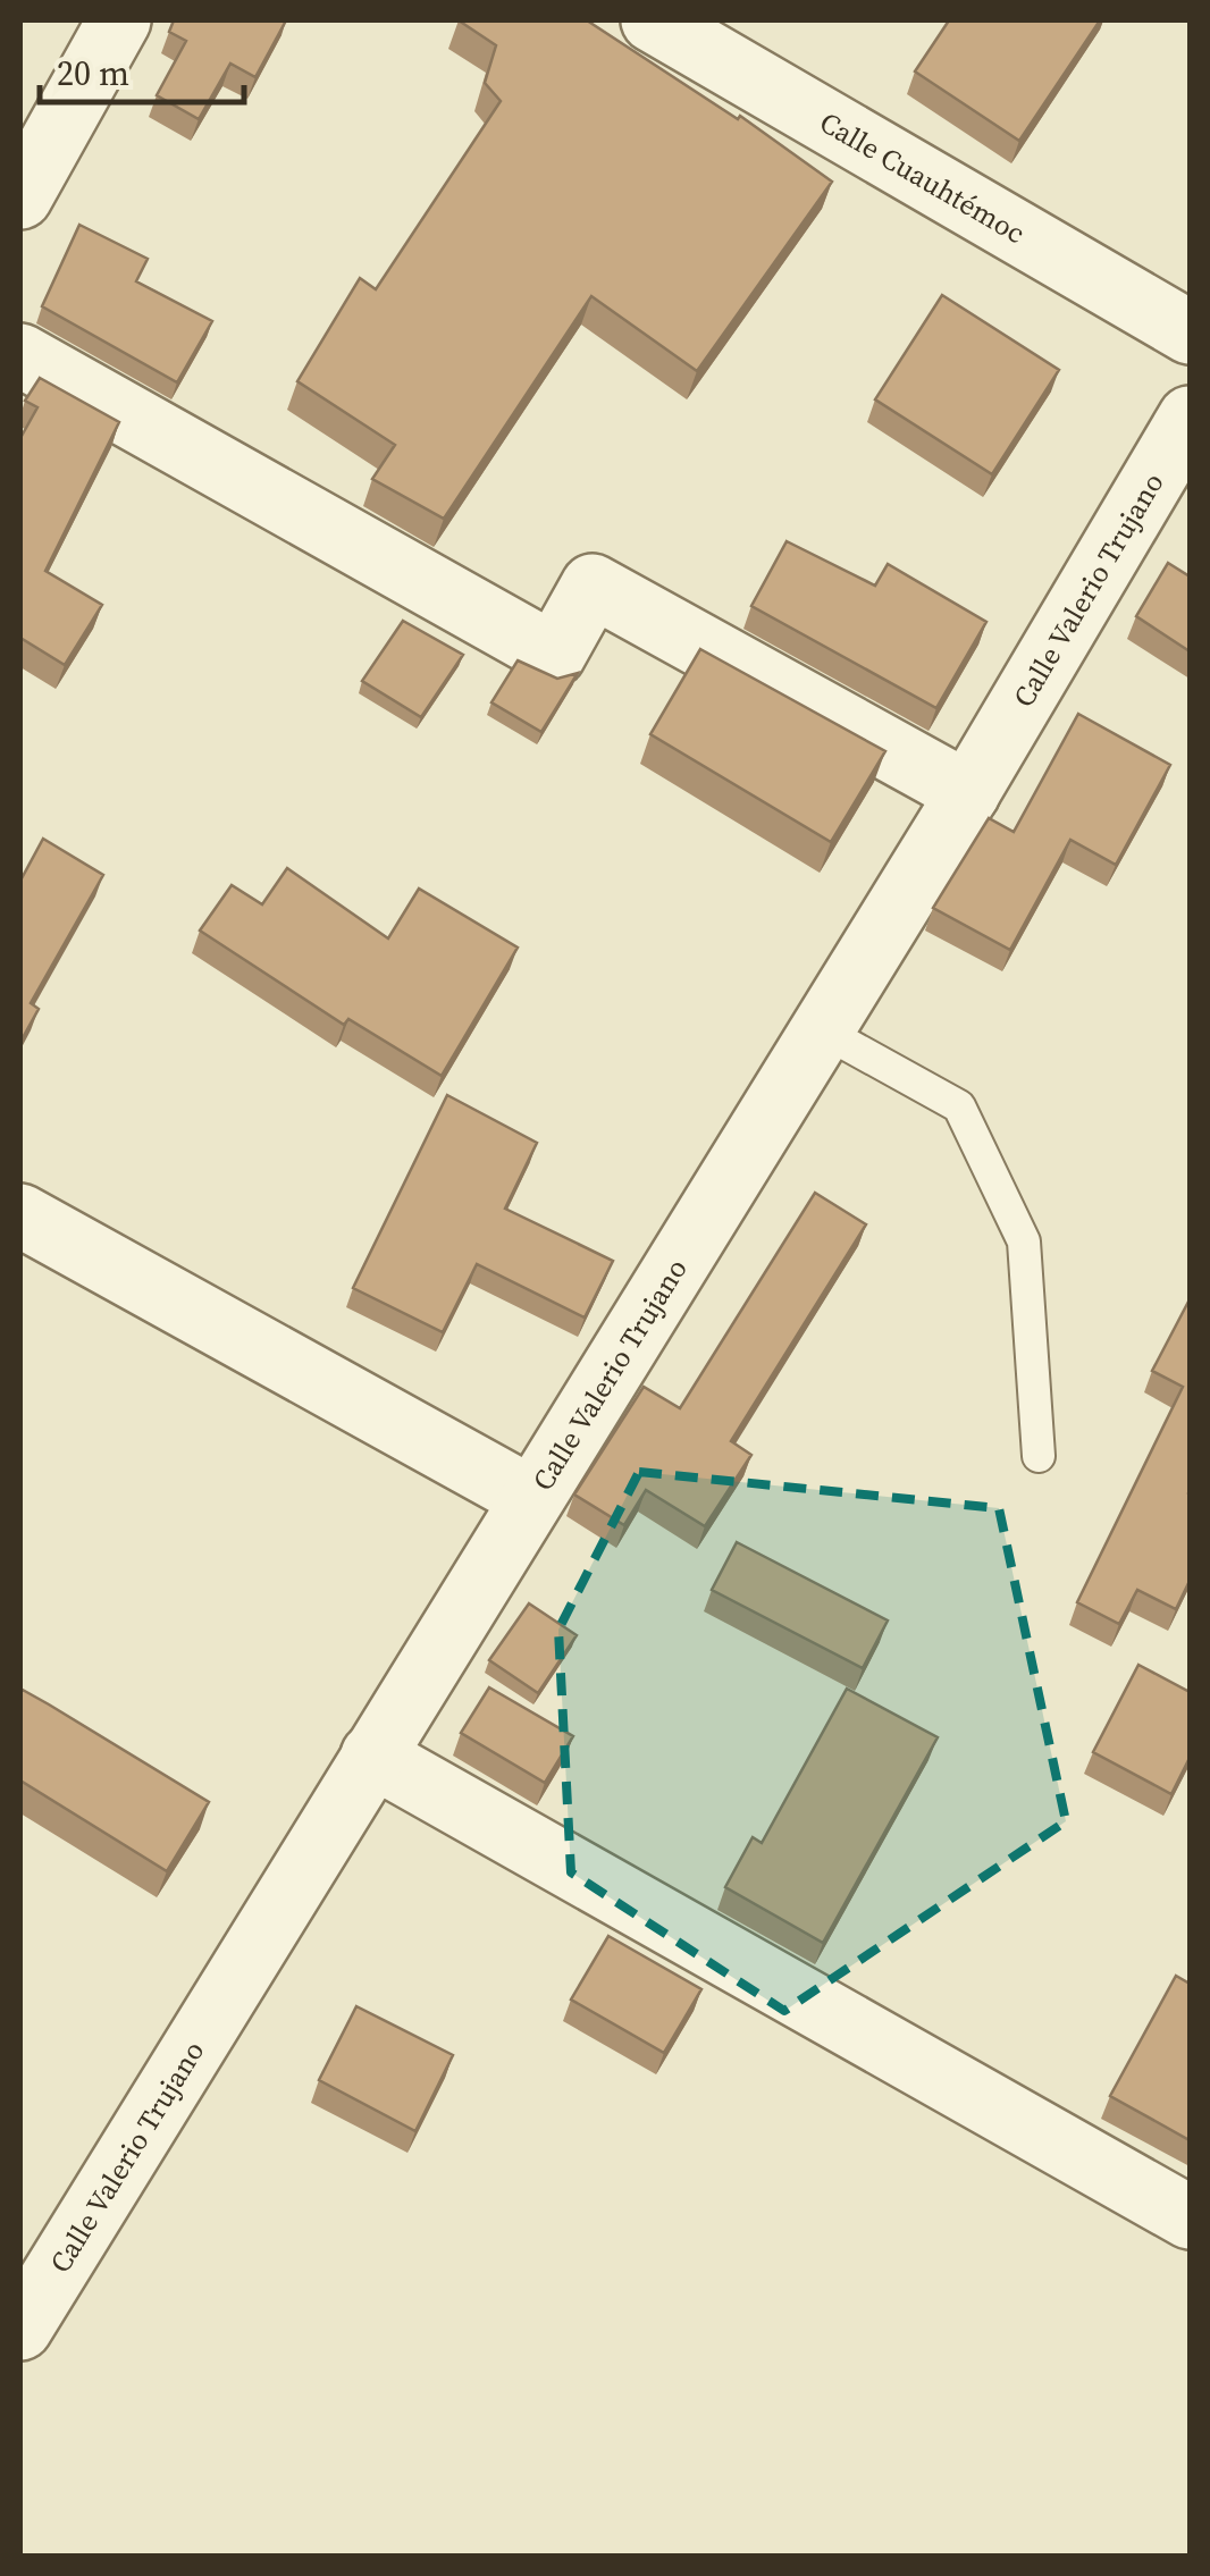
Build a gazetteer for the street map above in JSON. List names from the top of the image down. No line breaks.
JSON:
{"streets":{"street":["Calle Cuauhtémoc","Calle Valerio Trujano"]},"scale_bar":"20 m"}
